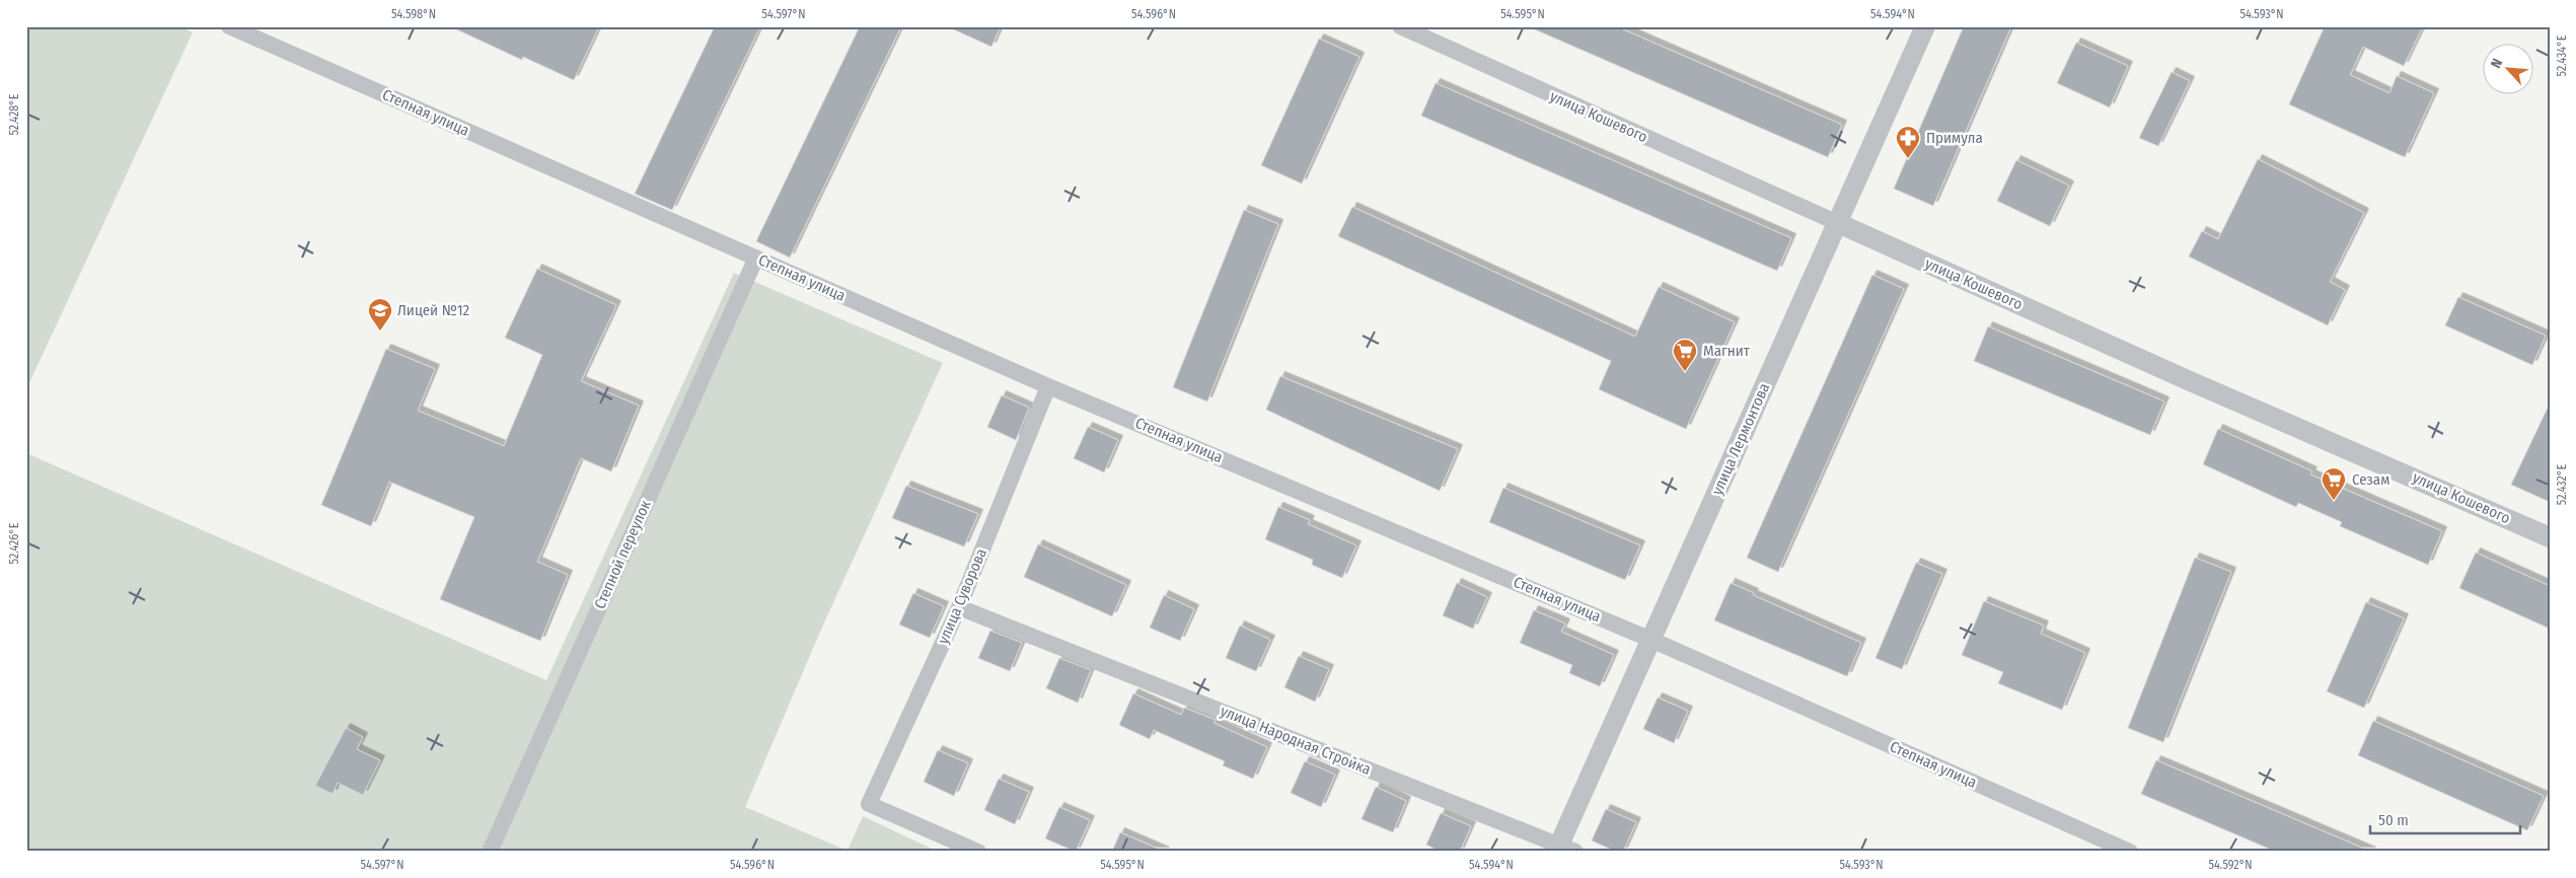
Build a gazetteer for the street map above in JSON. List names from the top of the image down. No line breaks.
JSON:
{"streets":{"street":["Степная улица","улица Кошевого","улица Лермонтова","Степной переулок","улица Суворова","улица Народная Стройка"]},"crossings":[["Степная улица","улица Лермонтова"],["Степная улица","Степной переулок"],["Степная улица","улица Суворова"],["улица Кошевого","улица Лермонтова"],["улица Лермонтова","улица Народная Стройка"],["улица Суворова","улица Народная Стройка"]],"places":{"pharmacy":["Примула"],"school or university":["Лицей №12"],"supermarket":["Магнит","Сезам"]},"scale_bar":"50 m","north":"top left","coordinates":["54.598°N","54.597°N","54.596°N","54.595°N","54.594°N","54.593°N","52.434°E","52.428°E","52.432°E","52.426°E","54.592°N"]}
